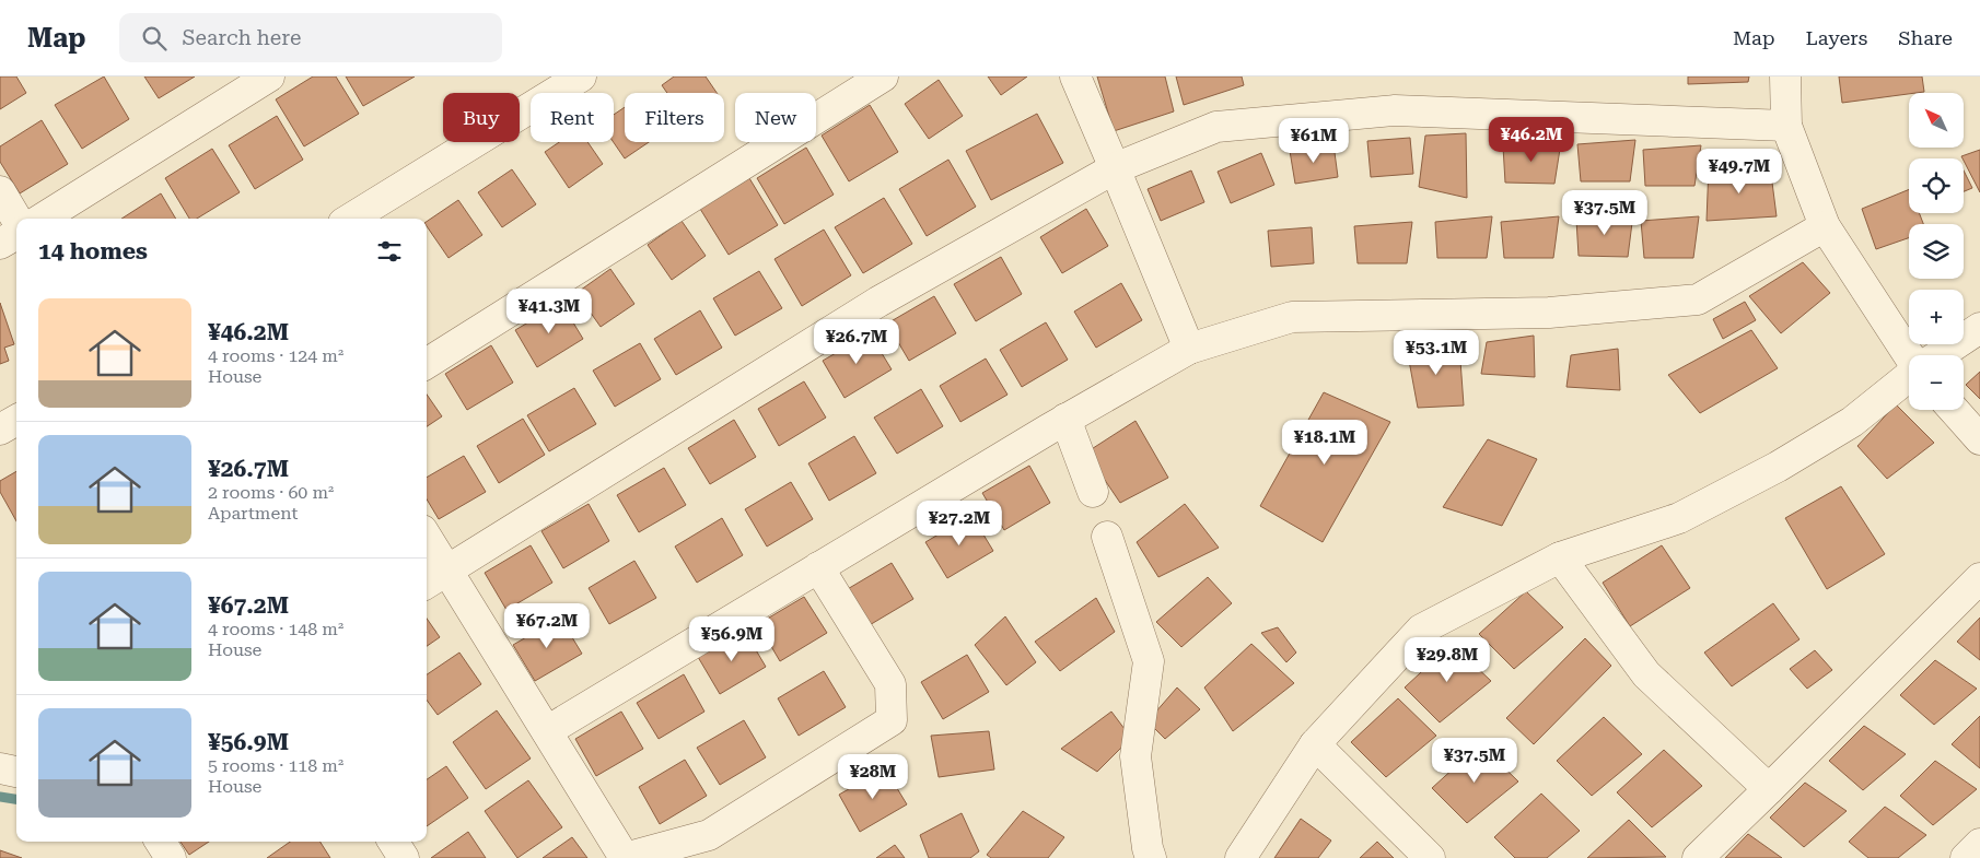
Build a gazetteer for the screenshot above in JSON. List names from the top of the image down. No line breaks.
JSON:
{"north":"top left","page":{"header":"Map","search":"Search here","nav":["Map","Layers","Share"],"map_buttons":["+","−"],"chip":["Buy","Rent","Filters","New"],"price":["¥46.2M","¥61M","¥49.7M","¥37.5M","¥41.3M","¥26.7M","¥53.1M","¥18.1M","¥27.2M","¥67.2M","¥56.9M","¥29.8M","¥37.5M","¥28M"],"heading":"14 homes","list":[{"name":"¥46.2M","note":"4 rooms · 124 m² · House"},{"name":"¥26.7M","note":"2 rooms · 60 m² · Apartment"},{"name":"¥67.2M","note":"4 rooms · 148 m² · House"},{"name":"¥56.9M","note":"5 rooms · 118 m² · House"}]}}
